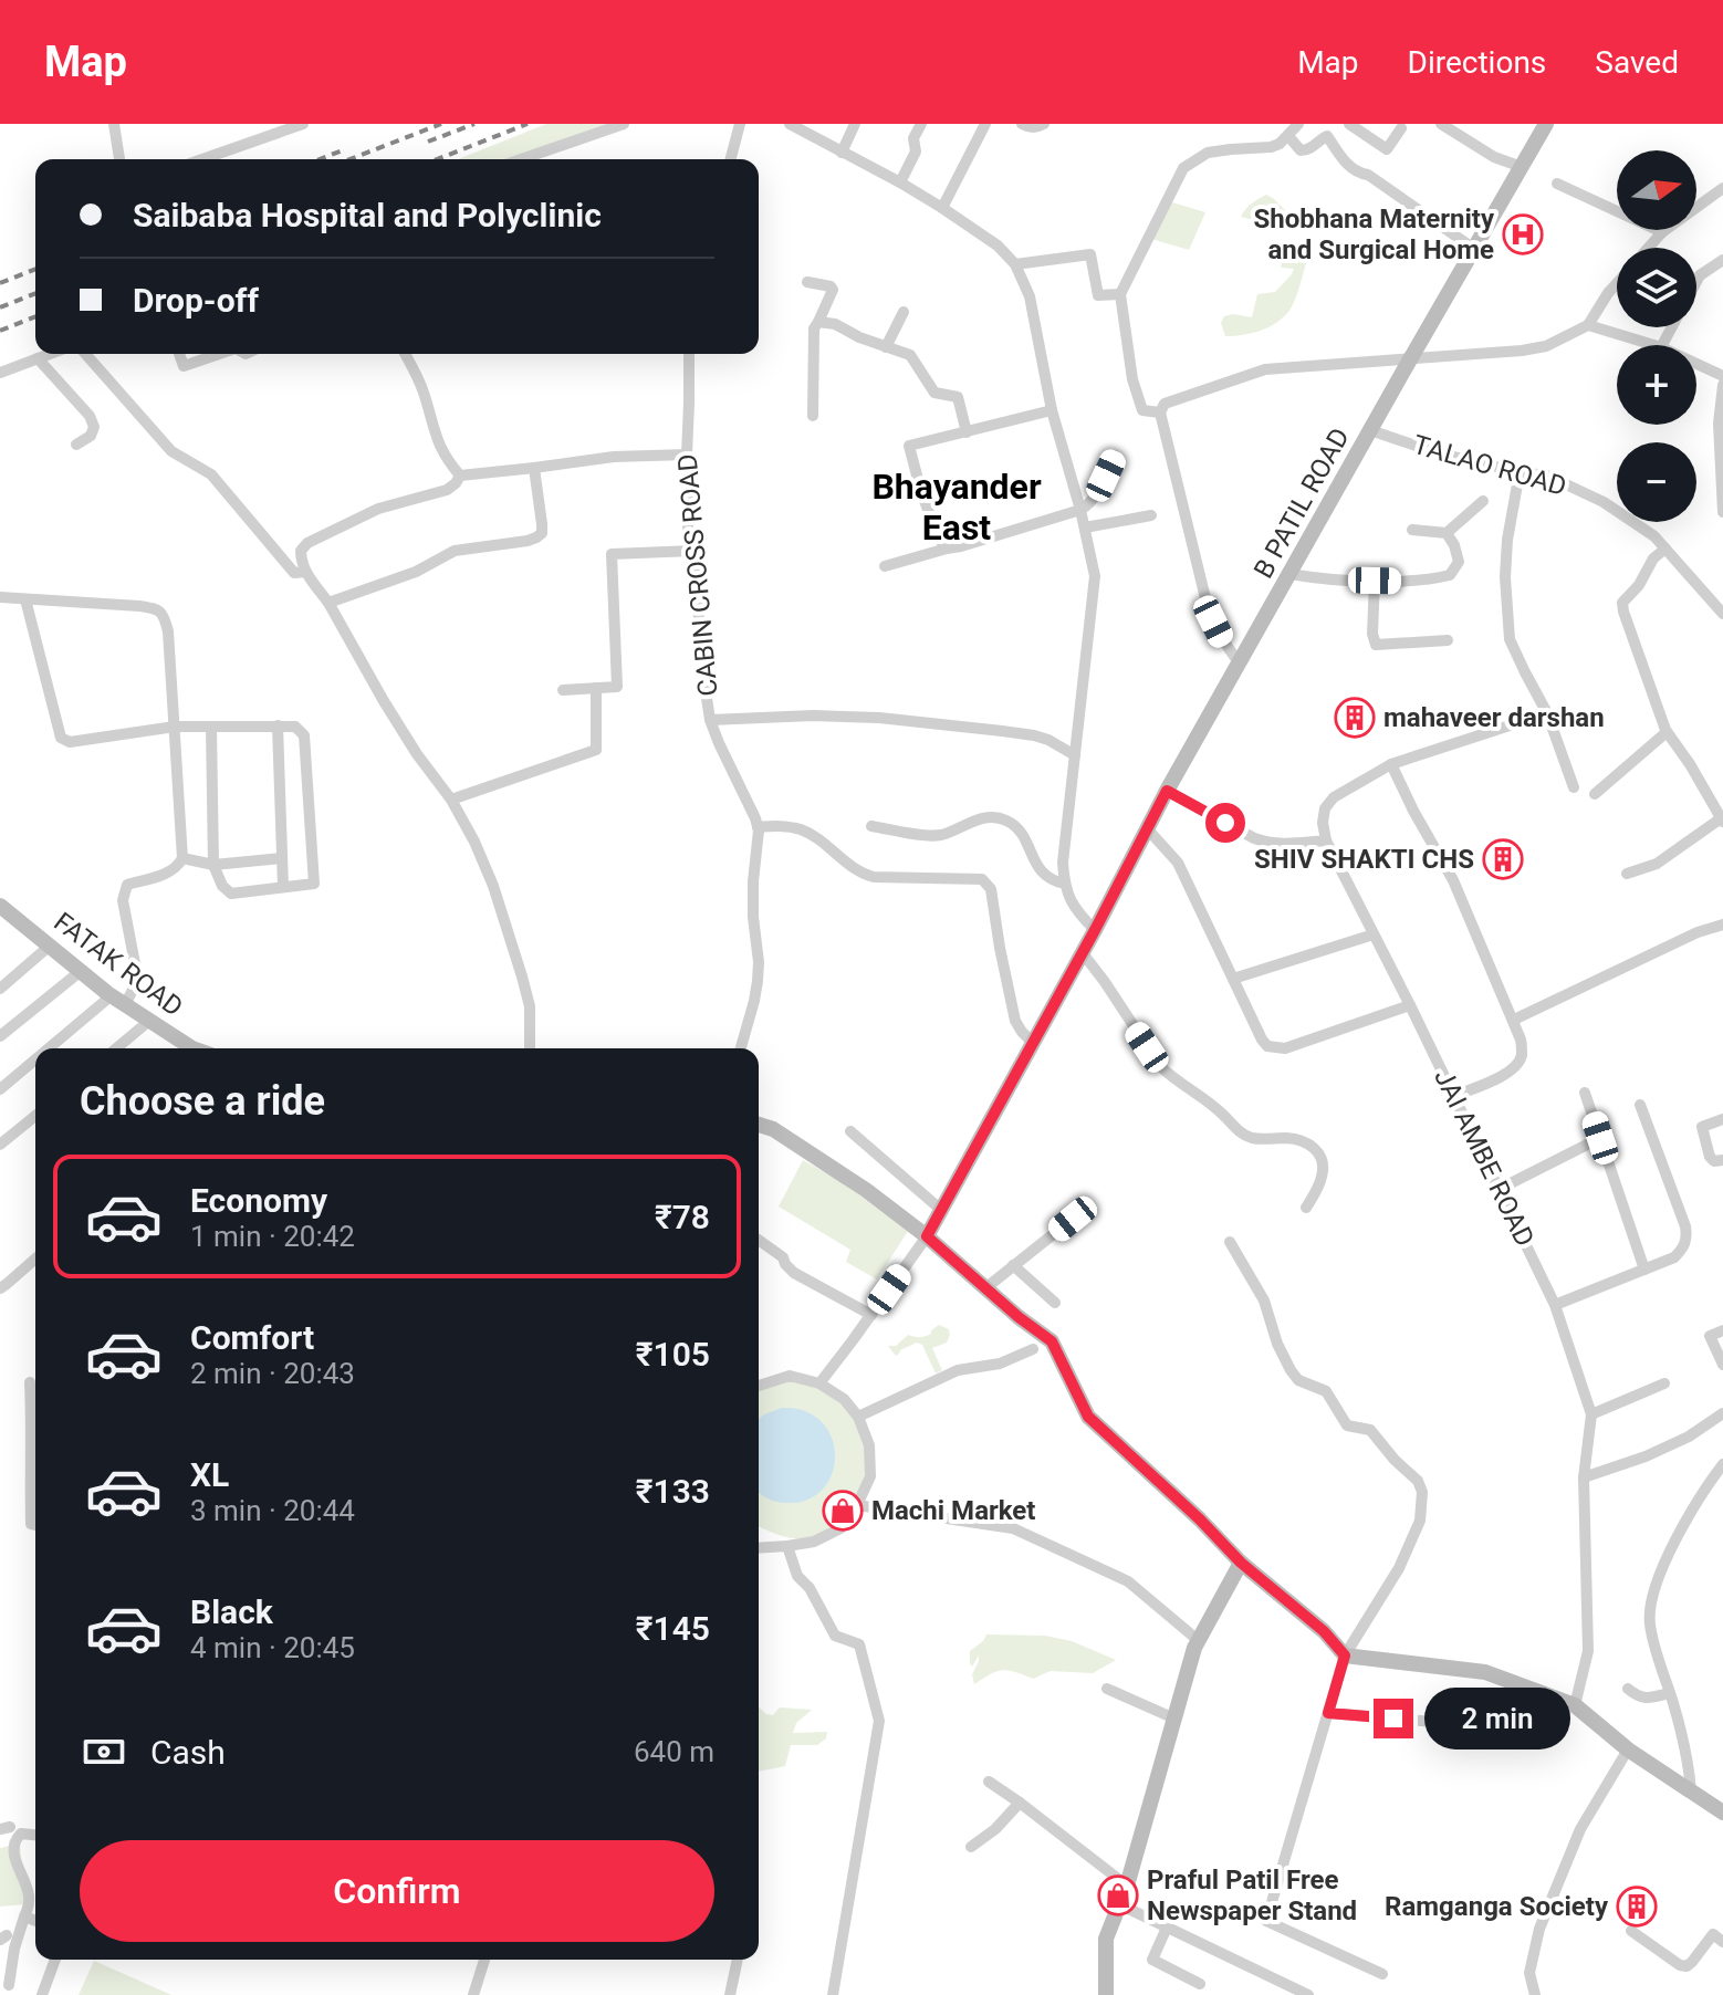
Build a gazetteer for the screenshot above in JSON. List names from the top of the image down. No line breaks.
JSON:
{"streets":{"main road":["B PATIL ROAD","FATAK ROAD"],"street":["TALAO ROAD","CABIN CROSS ROAD","JAI AMBE ROAD"]},"crossings":[["TALAO ROAD","B PATIL ROAD"]],"districts":["Bhayander East"],"places":{"hospital":["Shobhana Maternity and Surgical Home"],"building":["mahaveer darshan","SHIV SHAKTI CHS","Ramganga Society"],"shop":["Machi Market","Praful Patil Free Newspaper Stand"]},"north":"right","page":{"header":"Map","nav":["Map","Directions","Saved"],"map_buttons":["+","−"],"banner":["Saibaba Hospital and Polyclinic","Drop-off"],"heading":"Choose a ride","list":[{"name":"Economy","note":"1 min · 20:42","value":"₹78"},{"name":"Comfort","note":"2 min · 20:43","value":"₹105"},{"name":"XL","note":"3 min · 20:44","value":"₹133"},{"name":"Black","note":"4 min · 20:45","value":"₹145"}],"bubble":"2 min","pay":["Cash","640 m"],"buttons":"Confirm"}}
